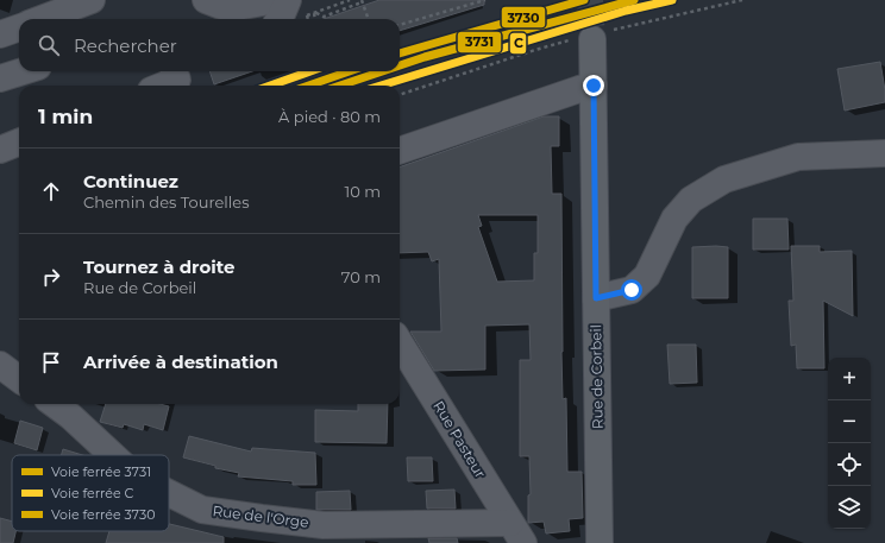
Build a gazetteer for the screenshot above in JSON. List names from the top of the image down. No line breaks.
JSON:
{"streets":{"main road":["Rue de Corbeil"],"street":["Rue Pasteur","Rue de l'Orge"]},"crossings":[["Rue Pasteur","Rue de l'Orge"]],"lines":["rail line 3731","rail line C","rail line 3730"],"legend":["Voie ferrée 3731","Voie ferrée C","Voie ferrée 3730"],"page":{"search":"Rechercher","heading":["1 min","À pied · 80 m"],"list":[["Continuez","Chemin des Tourelles","10 m"],["Tournez à droite","Rue de Corbeil","70 m"],"Arrivée à destination"],"map_buttons":["+","−"]}}
